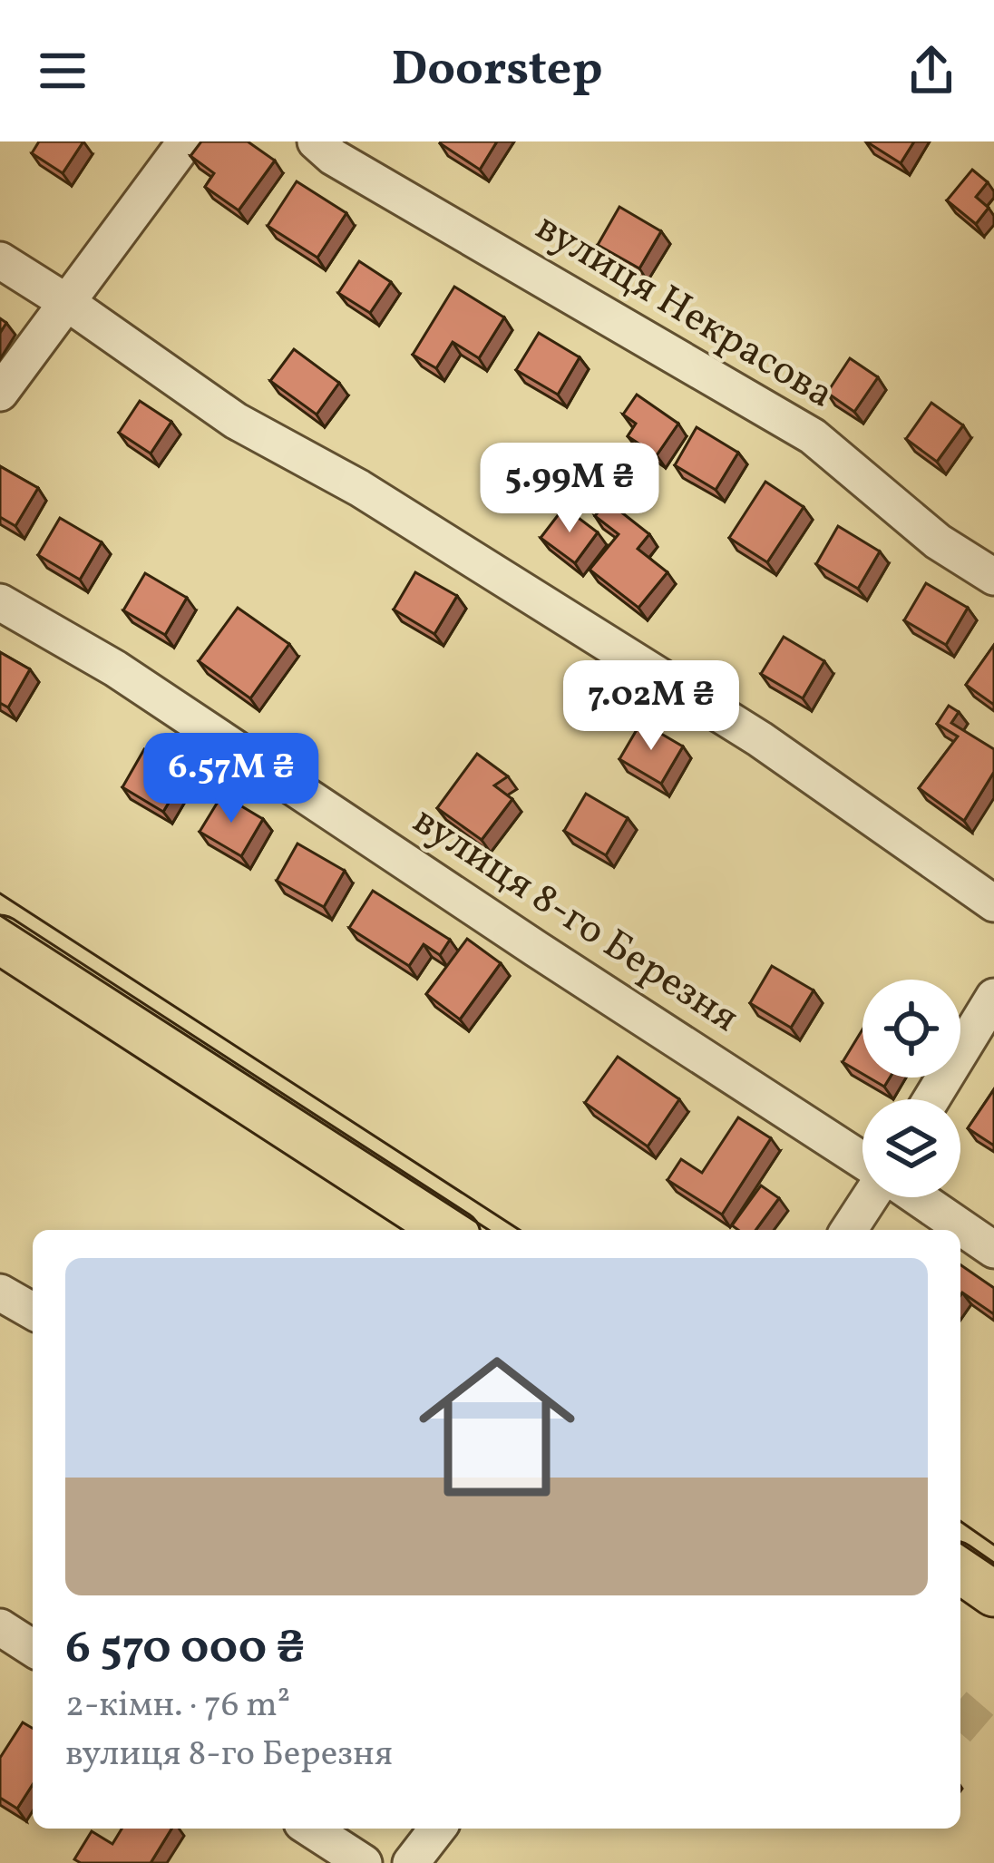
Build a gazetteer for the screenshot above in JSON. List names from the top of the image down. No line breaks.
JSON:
{"streets":{"street":["вулиця Некрасова","вулиця 8-го Березня"]},"page":{"header":"Doorstep","price":["5.99M ₴","7.02M ₴","6.57M ₴"],"list":[{"name":"6 570 000 ₴","note":"2-кімн. · 76 m² · вулиця 8-го Березня"}]}}
